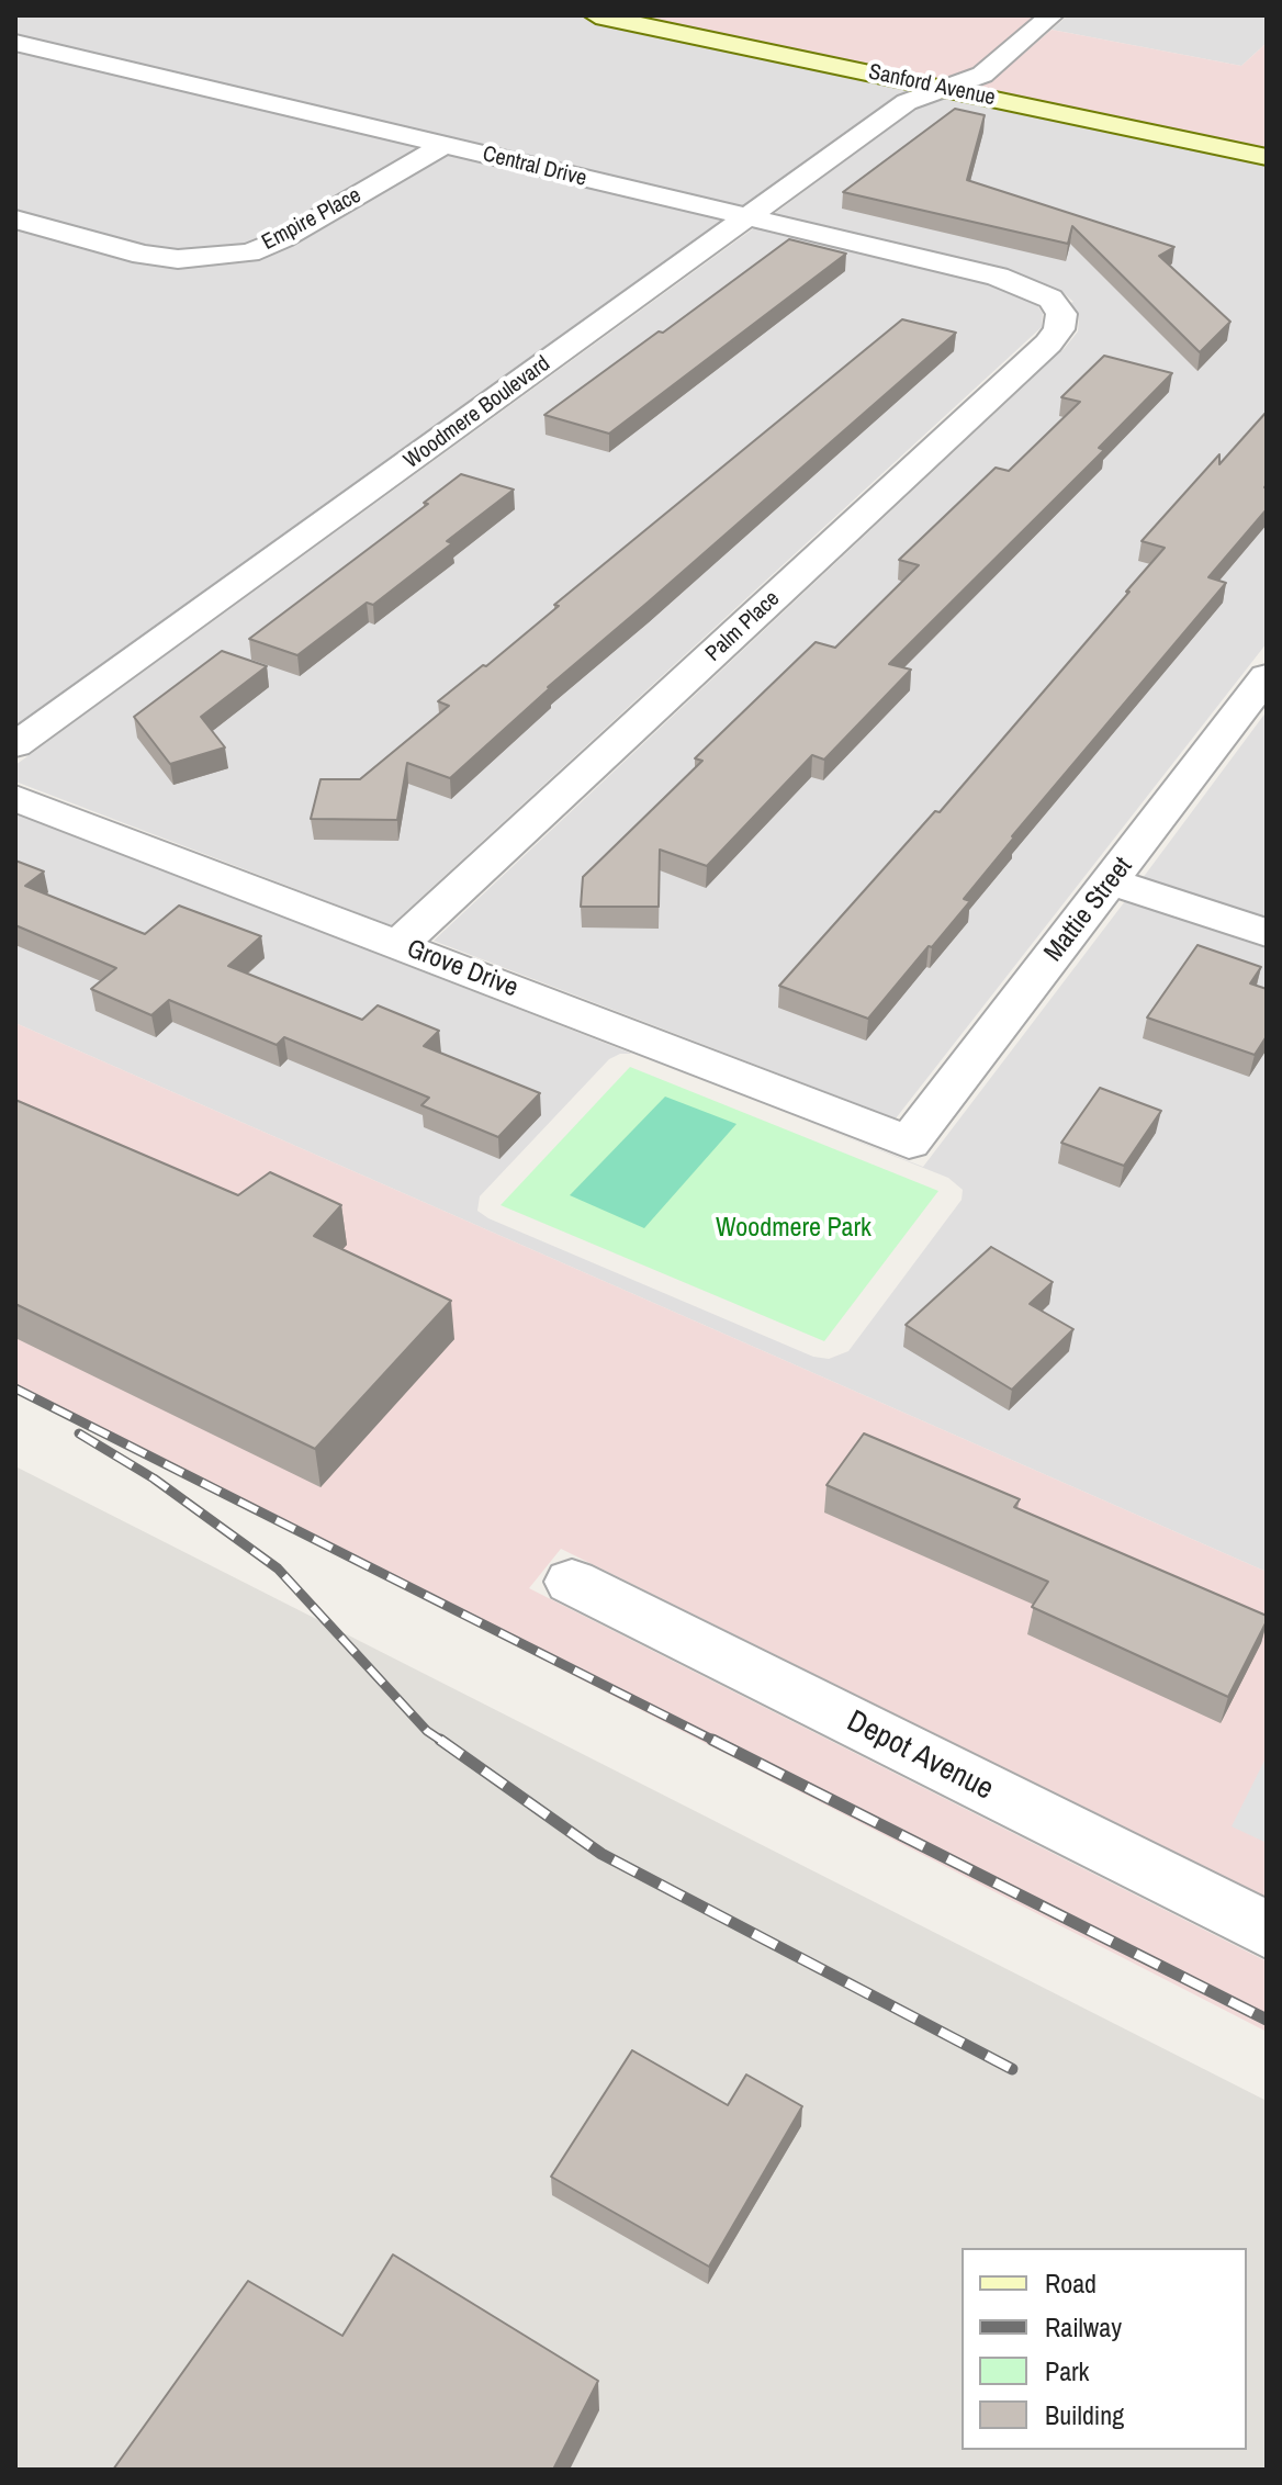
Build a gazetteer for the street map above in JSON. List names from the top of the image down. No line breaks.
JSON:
{"streets":{"main road":["Sanford Avenue"],"street":["Central Drive","Empire Place","Woodmere Boulevard","Palm Place","Mattie Street","Grove Drive","Depot Avenue"]},"crossings":[["Sanford Avenue","Woodmere Boulevard"],["Central Drive","Empire Place"],["Central Drive","Woodmere Boulevard"],["Central Drive","Palm Place"],["Palm Place","Grove Drive"],["Mattie Street","Grove Drive"]],"parks":["Woodmere Park"],"legend":["Road","Railway","Park","Building"]}
